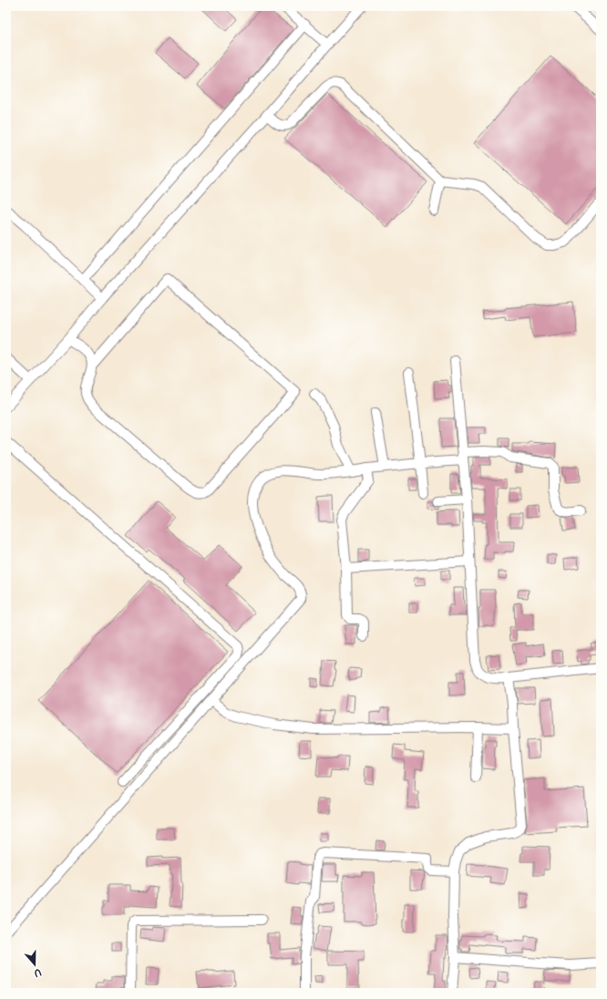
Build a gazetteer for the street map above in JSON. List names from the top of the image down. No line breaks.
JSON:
{"north":"bottom"}
